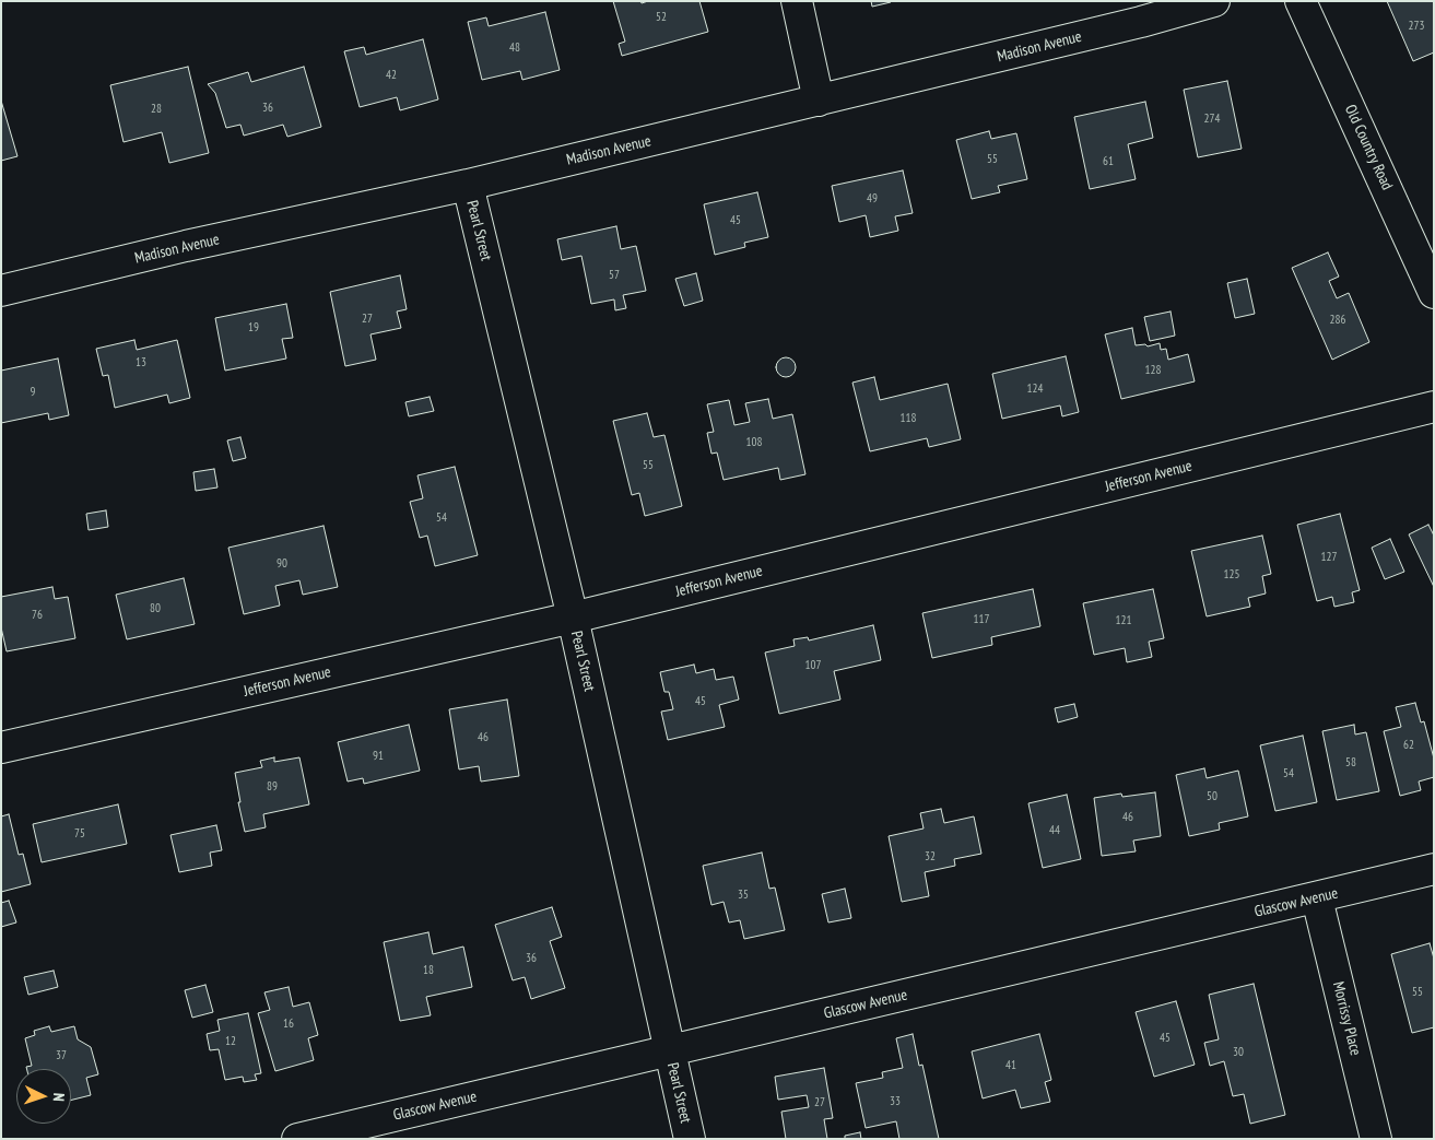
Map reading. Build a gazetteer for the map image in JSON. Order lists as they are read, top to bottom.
{
  "streets": {
    "street": [
      "Madison Avenue",
      "Old Country Road",
      "Pearl Street",
      "Jefferson Avenue",
      "Glascow Avenue",
      "Morrissy Place"
    ]
  },
  "crossings": [
    ["Madison Avenue", "Pearl Street"],
    ["Pearl Street", "Jefferson Avenue"],
    ["Pearl Street", "Glascow Avenue"],
    ["Glascow Avenue", "Morrissy Place"]
  ],
  "house_numbers": [
    "52",
    "273",
    "48",
    "42",
    "36",
    "28",
    "274",
    "55",
    "61",
    "49",
    "45",
    "57",
    "27",
    "286",
    "19",
    "13",
    "128",
    "124",
    "9",
    "118",
    "108",
    "55",
    "54",
    "127",
    "90",
    "125",
    "80",
    "76",
    "117",
    "121",
    "107",
    "45",
    "46",
    "62",
    "91",
    "58",
    "54",
    "89",
    "50",
    "46",
    "44",
    "75",
    "32",
    "35",
    "36",
    "18",
    "55",
    "16",
    "45",
    "12",
    "30",
    "37",
    "41",
    "33",
    "27"
  ],
  "north": "right"
}
